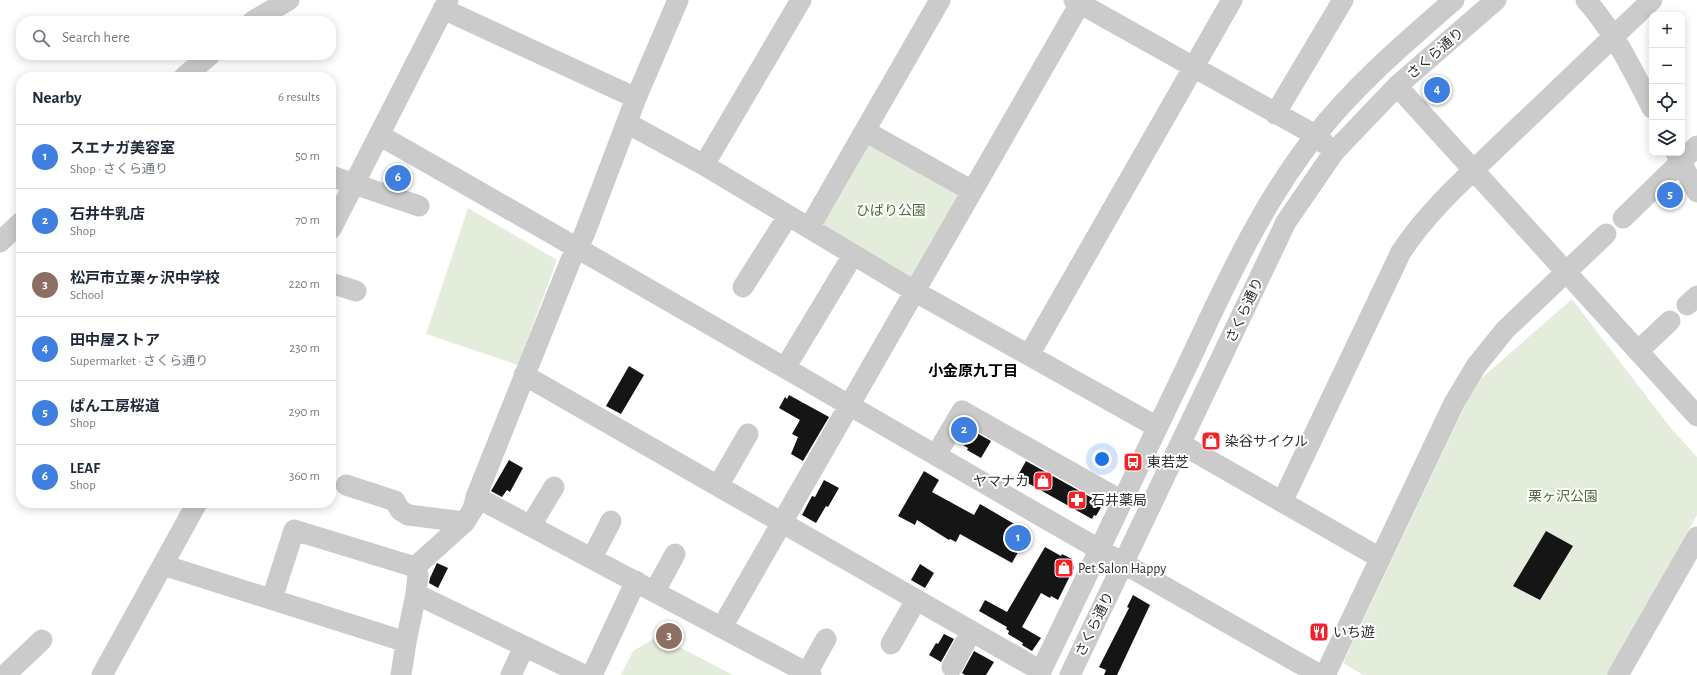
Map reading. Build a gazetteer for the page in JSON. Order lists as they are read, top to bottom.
{
  "streets": {
    "street": ["さくら通り"]
  },
  "districts": ["小金原九丁目"],
  "parks": ["ひばり公園", "栗ヶ沢公園"],
  "places": {
    "shop": ["染谷サイクル", "ヤマナカ", "Pet Salon Happy"],
    "bus stop": ["東若芝"],
    "pharmacy": ["石井薬局"],
    "restaurant": ["いち遊"]
  },
  "page": {
    "map_buttons": ["+", "−"],
    "search": "Search here",
    "heading": ["Nearby", "6 results"],
    "pins": [
      "4",
      "6",
      "5",
      "2",
      "1",
      "3"
    ],
    "list": [
      {
        "mark": "1",
        "name": "スエナガ美容室",
        "note": "Shop · さくら通り",
        "value": "50 m"
      },
      {
        "mark": "2",
        "name": "石井牛乳店",
        "note": "Shop",
        "value": "70 m"
      },
      {
        "mark": "3",
        "name": "松戸市立栗ヶ沢中学校",
        "note": "School",
        "value": "220 m"
      },
      {
        "mark": "4",
        "name": "田中屋ストア",
        "note": "Supermarket · さくら通り",
        "value": "230 m"
      },
      {
        "mark": "5",
        "name": "ぱん工房桜道",
        "note": "Shop",
        "value": "290 m"
      },
      {
        "mark": "6",
        "name": "LEAF",
        "note": "Shop",
        "value": "360 m"
      }
    ]
  }
}
